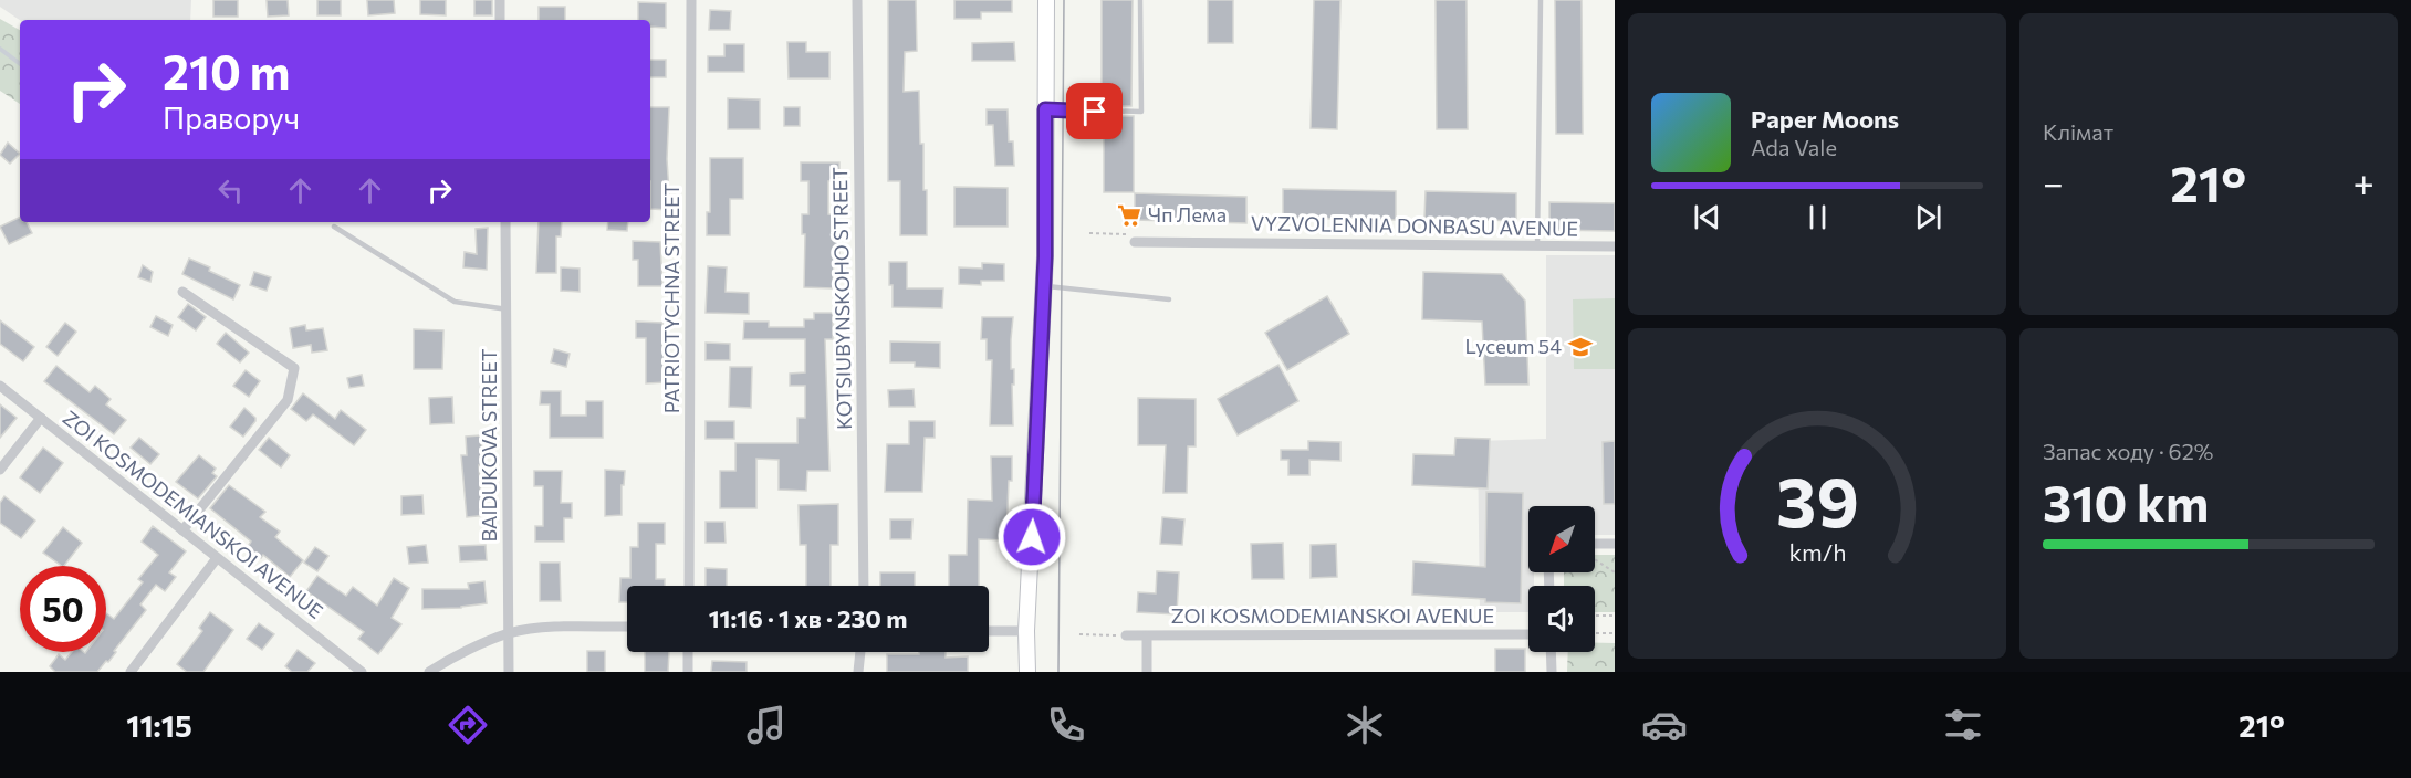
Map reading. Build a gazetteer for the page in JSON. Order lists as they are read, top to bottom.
{
  "streets": {
    "street": [
      "VYZVOLENNIA DONBASU AVENUE",
      "PATRIOTYCHNA STREET",
      "KOTSIUBYNSKOHO STREET",
      "BAIDUKOVA STREET",
      "ZOI KOSMODEMIANSKOI AVENUE"
    ]
  },
  "places": {
    "supermarket": ["Чп Лема"],
    "school or university": ["Lyceum 54"]
  },
  "north": "bottom left",
  "page": {
    "tile": [
      "Клімат",
      ["Запас ходу · 62%", "310 km"]
    ],
    "turn": ["210 m", "Праворуч"],
    "song": ["Paper Moons", "Ada Vale"],
    "heat": ["−", "21°", "+"],
    "limit": "50",
    "trip": "11:16 · 1 хв · 230 m",
    "tabs": ["11:15", "21°"],
    "gauge": ["39", "km/h"]
  }
}
